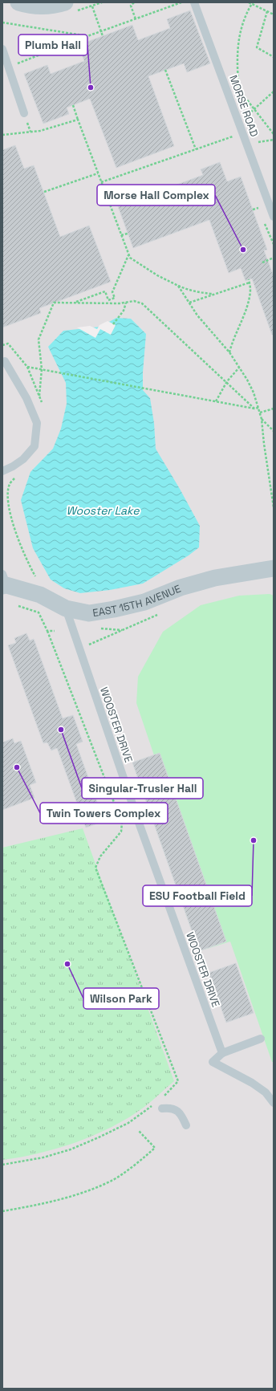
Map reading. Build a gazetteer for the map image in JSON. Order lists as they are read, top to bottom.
{
  "streets": {
    "street": ["EAST 15TH AVENUE"],
    "lane": ["MORSE ROAD", "WOOSTER DRIVE"]
  },
  "crossings": [
    ["EAST 15TH AVENUE", "WOOSTER DRIVE"]
  ],
  "water": ["Wooster Lake"],
  "places": [
    "Plumb Hall",
    "Morse Hall Complex",
    "Singular-Trusler Hall",
    "Twin Towers Complex",
    "ESU Football Field",
    "Wilson Park"
  ]
}
